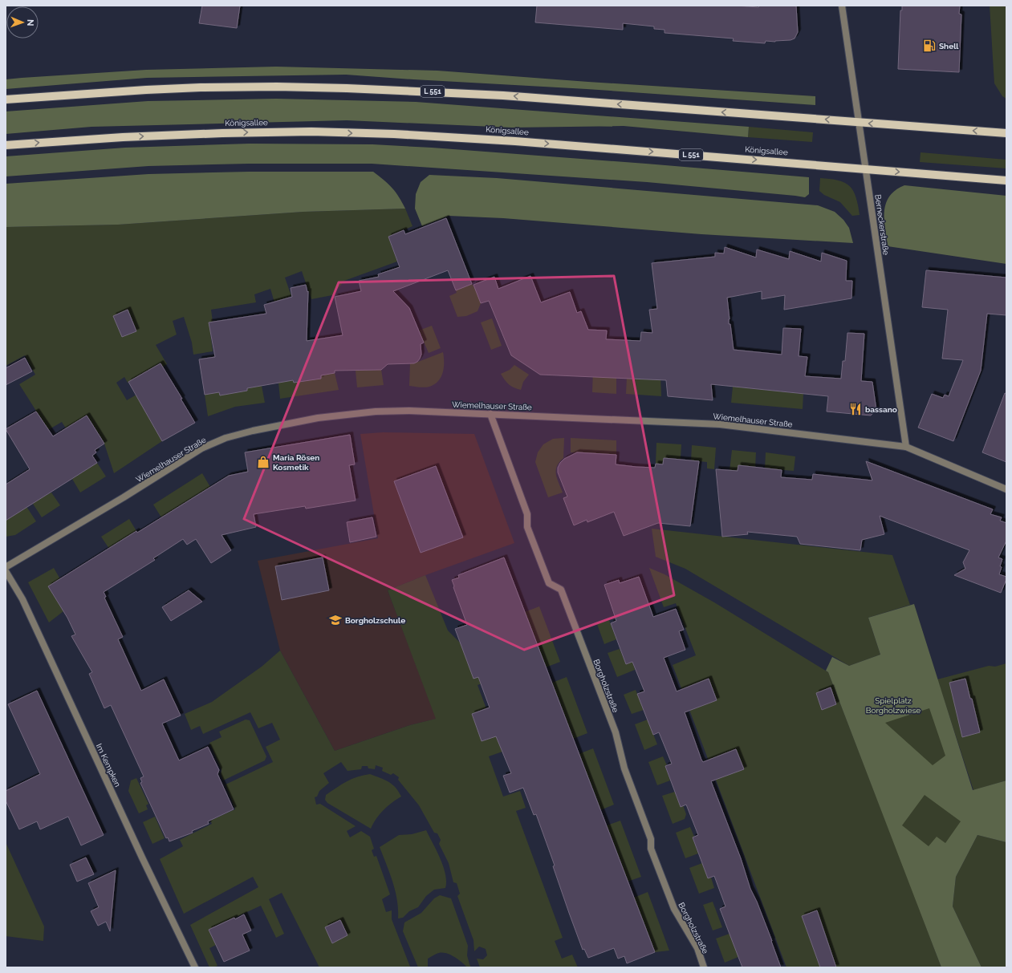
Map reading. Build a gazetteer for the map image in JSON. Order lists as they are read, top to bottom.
{
  "streets": {
    "main road": ["L 551", "Königsallee"],
    "street": [
      "Berneckerstraße",
      "Wiemelhauser Straße",
      "Borgholzstraße",
      "Im Kempken"
    ]
  },
  "crossings": [
    ["L 551", "Berneckerstraße"],
    ["Königsallee", "Berneckerstraße"],
    ["Berneckerstraße", "Wiemelhauser Straße"],
    ["Wiemelhauser Straße", "Borgholzstraße"]
  ],
  "parks": ["Spielplatz Borgholzwiese"],
  "places": {
    "fuel station": ["Shell"],
    "restaurant": ["bassano"],
    "shop": ["Maria Rösen Kosmetik"],
    "school or university": ["Borgholzschule"]
  },
  "north": "right"
}
